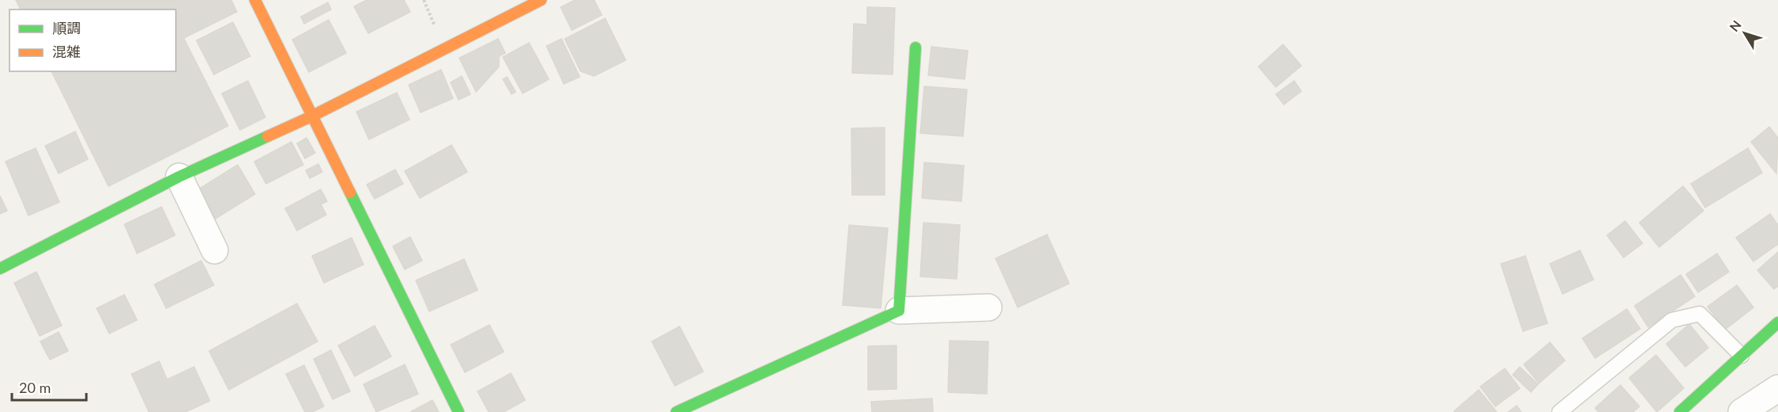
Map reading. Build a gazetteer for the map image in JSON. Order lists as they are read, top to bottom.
{
  "legend": ["順調", "混雑"],
  "scale_bar": "20 m",
  "north": "top left"
}
